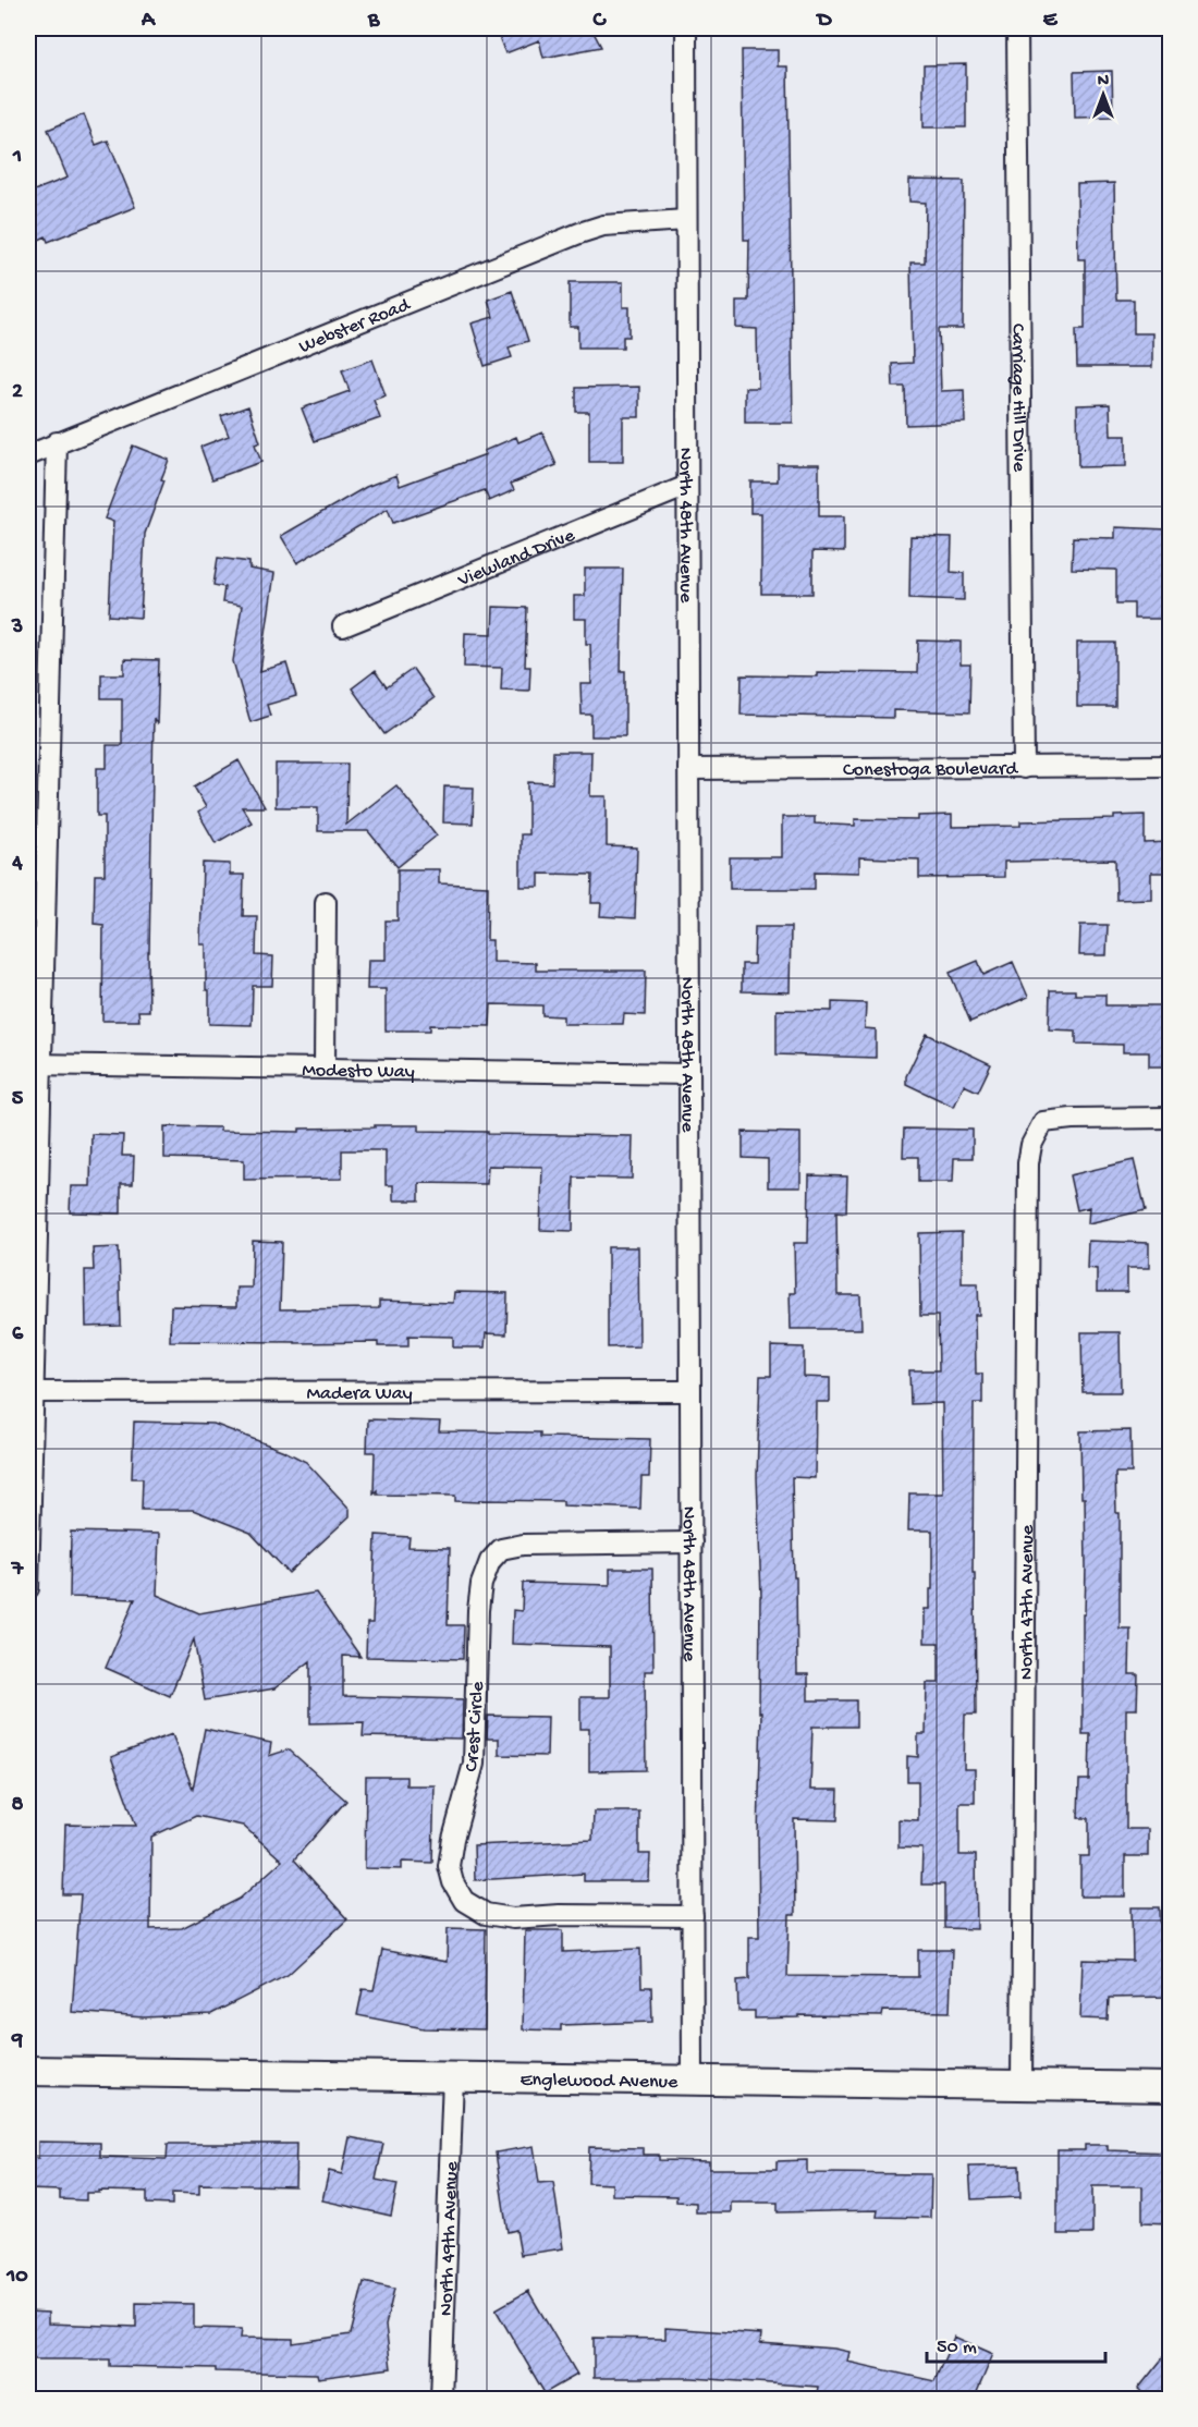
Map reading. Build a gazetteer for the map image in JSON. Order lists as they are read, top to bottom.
{
  "streets": {
    "street": [
      "Webster Road",
      "Carriage Hill Drive",
      "North 48th Avenue",
      "Viewland Drive",
      "Conestoga Boulevard",
      "Modesto Way",
      "Madera Way",
      "North 47th Avenue",
      "Crest Circle",
      "Englewood Avenue",
      "North 49th Avenue"
    ]
  },
  "crossings": [
    ["Webster Road", "North 48th Avenue"],
    ["Carriage Hill Drive", "Conestoga Boulevard"],
    ["North 48th Avenue", "Viewland Drive"],
    ["North 48th Avenue", "Conestoga Boulevard"],
    ["North 48th Avenue", "Modesto Way"],
    ["North 48th Avenue", "Madera Way"],
    ["North 48th Avenue", "Crest Circle"],
    ["North 48th Avenue", "Englewood Avenue"],
    ["North 47th Avenue", "Englewood Avenue"],
    ["Englewood Avenue", "North 49th Avenue"]
  ],
  "scale_bar": "50 m",
  "north": "top",
  "grid": {
    "columns": [
      "A",
      "B",
      "C",
      "D",
      "E"
    ],
    "rows": [
      "1",
      "2",
      "3",
      "4",
      "5",
      "6",
      "7",
      "8",
      "9",
      "10"
    ]
  }
}
